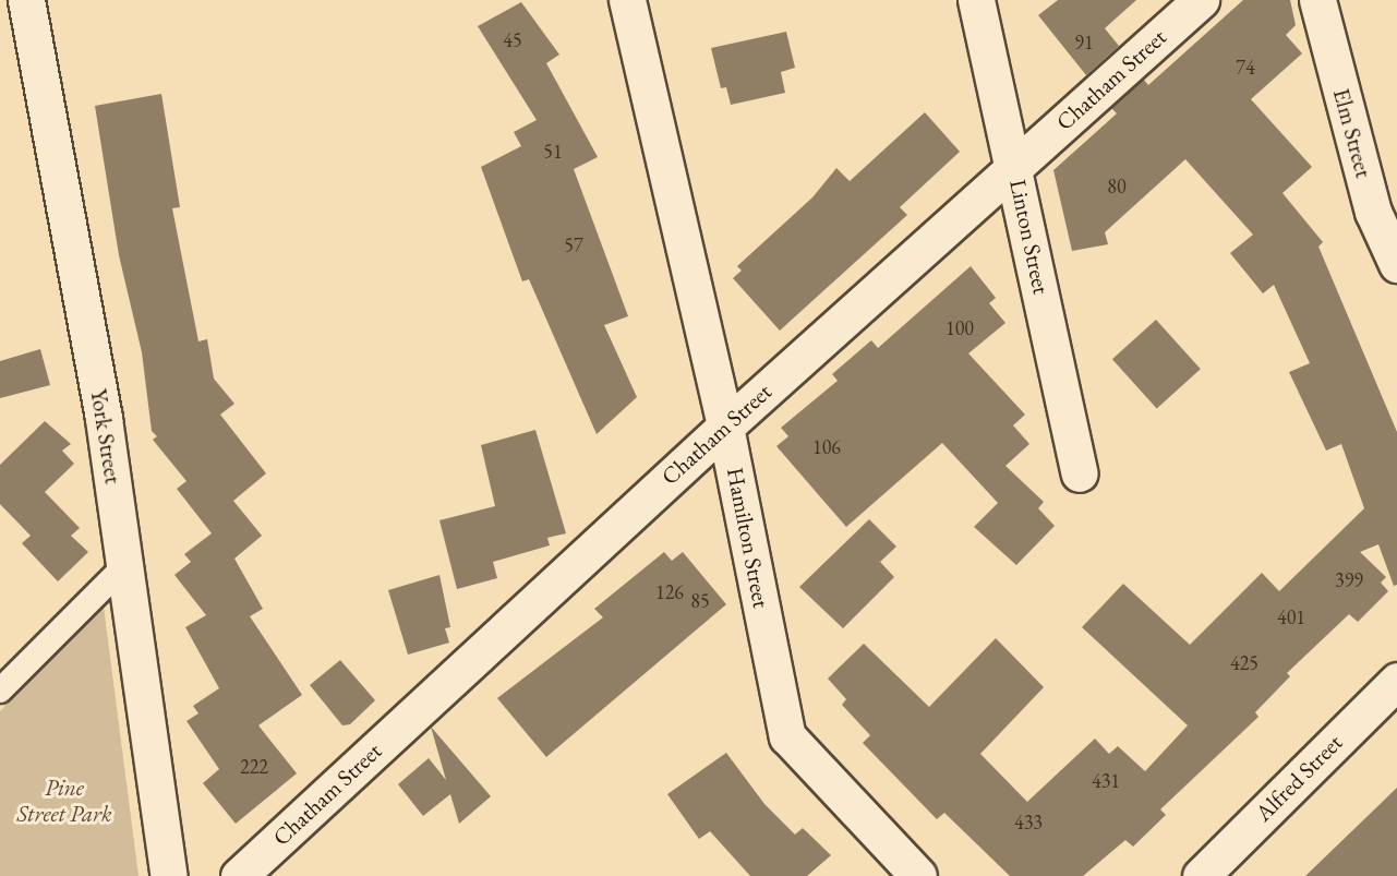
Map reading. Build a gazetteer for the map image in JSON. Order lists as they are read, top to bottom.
{
  "streets": {
    "street": [
      "Chatham Street",
      "Elm Street",
      "Linton Street",
      "York Street",
      "Hamilton Street",
      "Alfred Street"
    ]
  },
  "crossings": [
    ["Chatham Street", "Linton Street"],
    ["Chatham Street", "Hamilton Street"]
  ],
  "parks": ["Pine Street Park"],
  "house_numbers": [
    "45",
    "91",
    "74",
    "51",
    "80",
    "57",
    "100",
    "106",
    "399",
    "126",
    "85",
    "401",
    "425",
    "222",
    "431",
    "433"
  ]
}
